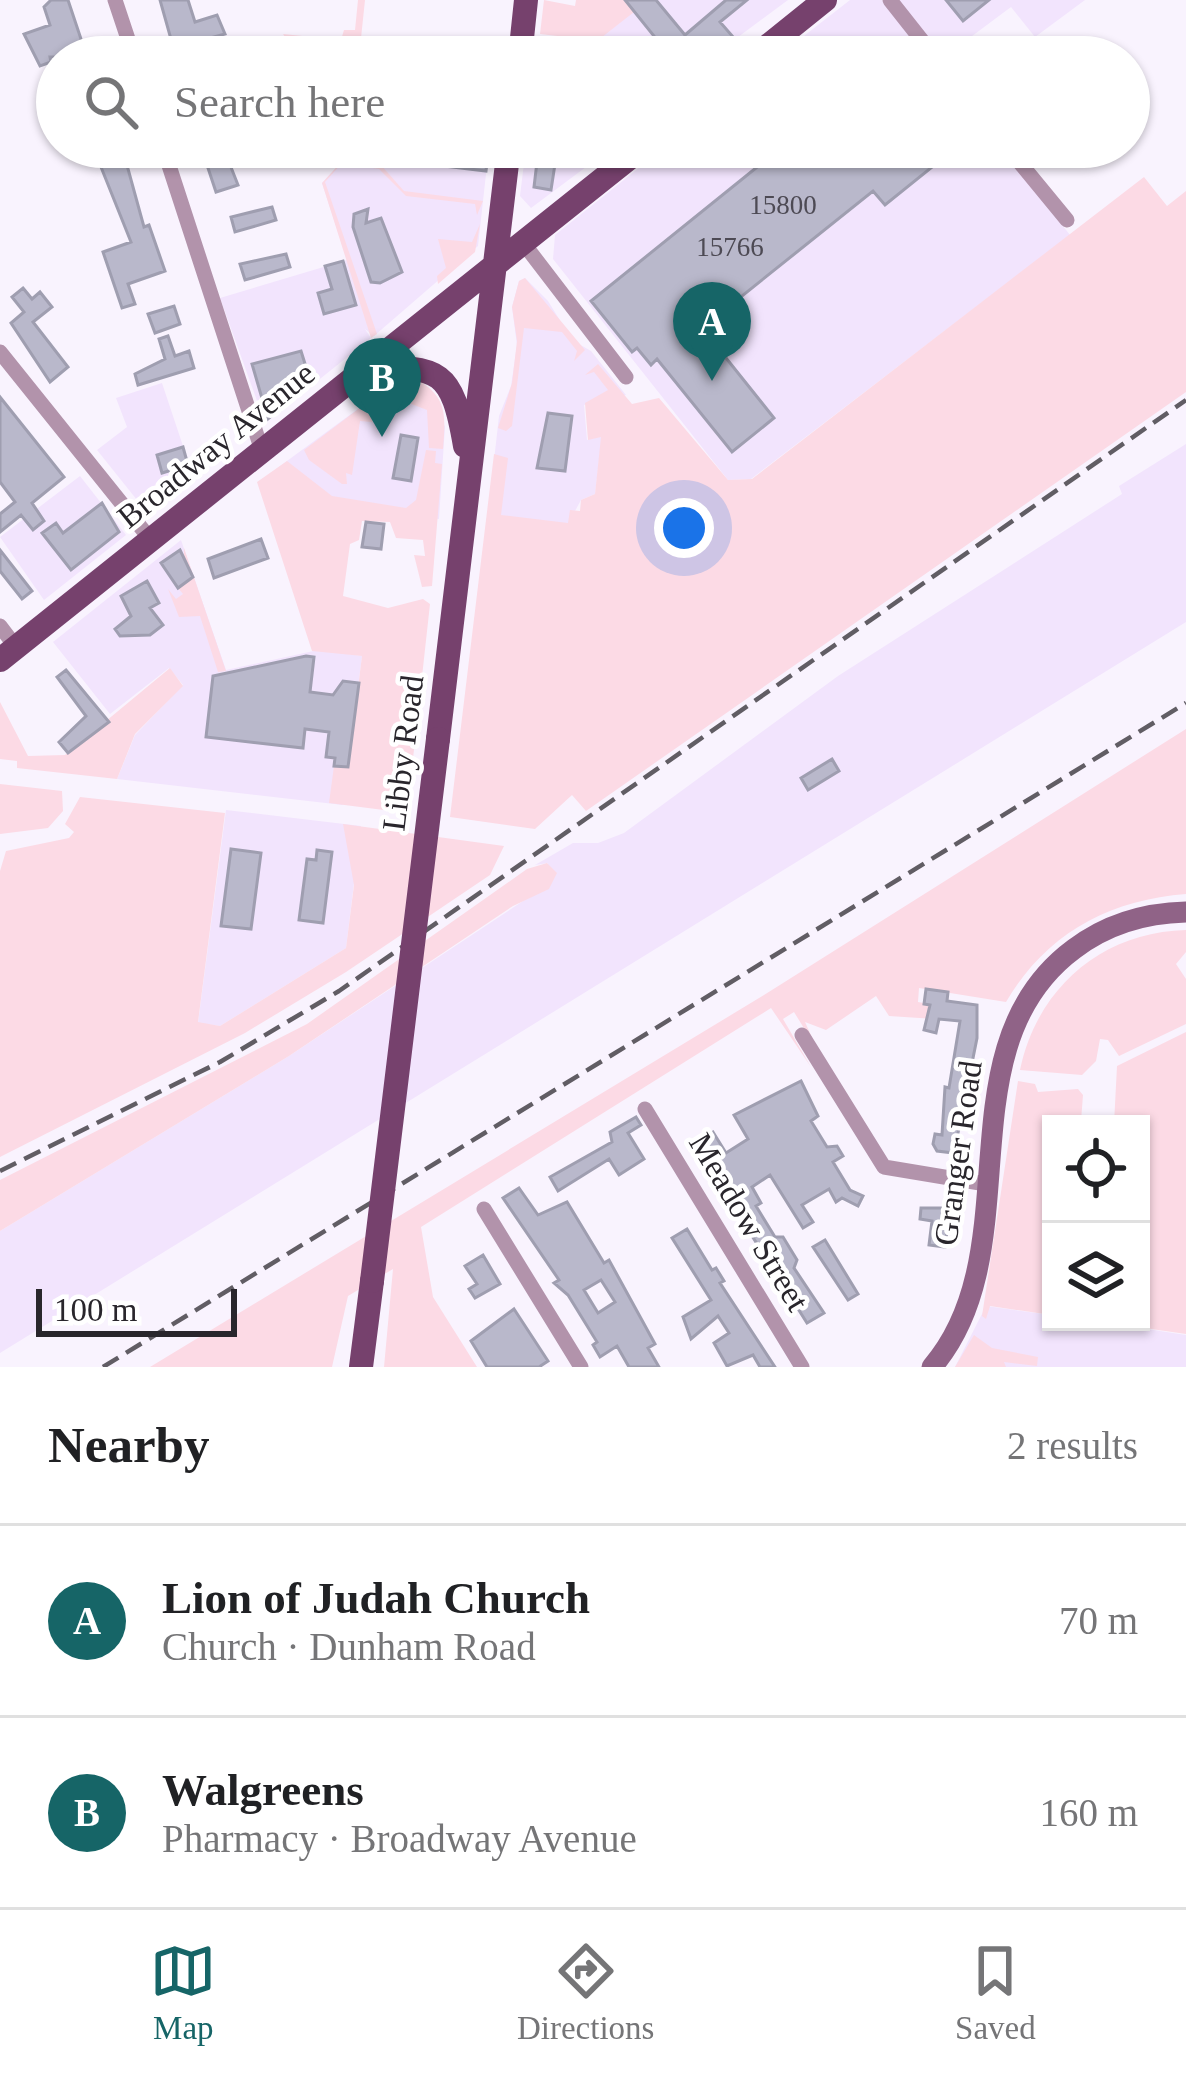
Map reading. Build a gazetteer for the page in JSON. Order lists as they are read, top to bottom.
{
  "streets": {
    "main road": ["Broadway Avenue", "Libby Road"],
    "street": ["Granger Road", "Meadow Street"]
  },
  "crossings": [
    ["Broadway Avenue", "Libby Road"]
  ],
  "house_numbers": ["15800", "15766"],
  "scale_bar": "100 m",
  "page": {
    "search": "Search here",
    "pins": ["A", "B"],
    "scale": "100 m",
    "heading": ["Nearby", "2 results"],
    "list": [
      {
        "mark": "A",
        "name": "Lion of Judah Church",
        "note": "Church · Dunham Road",
        "value": "70 m"
      },
      {
        "mark": "B",
        "name": "Walgreens",
        "note": "Pharmacy · Broadway Avenue",
        "value": "160 m"
      }
    ],
    "nav": ["Map", "Directions", "Saved"]
  }
}
